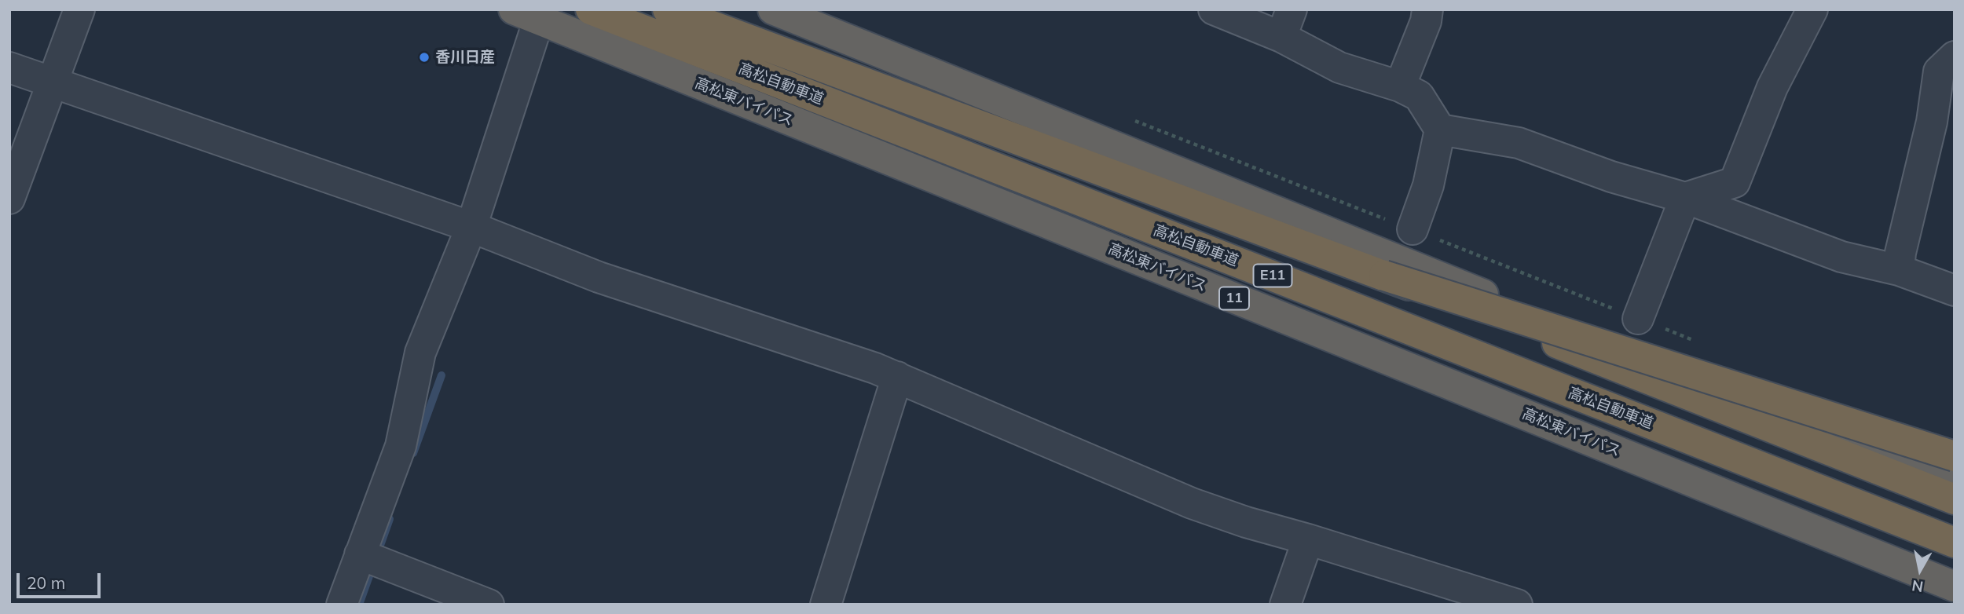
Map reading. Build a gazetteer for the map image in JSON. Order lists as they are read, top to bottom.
{
  "streets": {
    "highway": [
      "高松自動車道",
      "高松東バイパス",
      "E11",
      "11"
    ]
  },
  "places": ["香川日産"],
  "scale_bar": "20 m",
  "north": "bottom"
}
